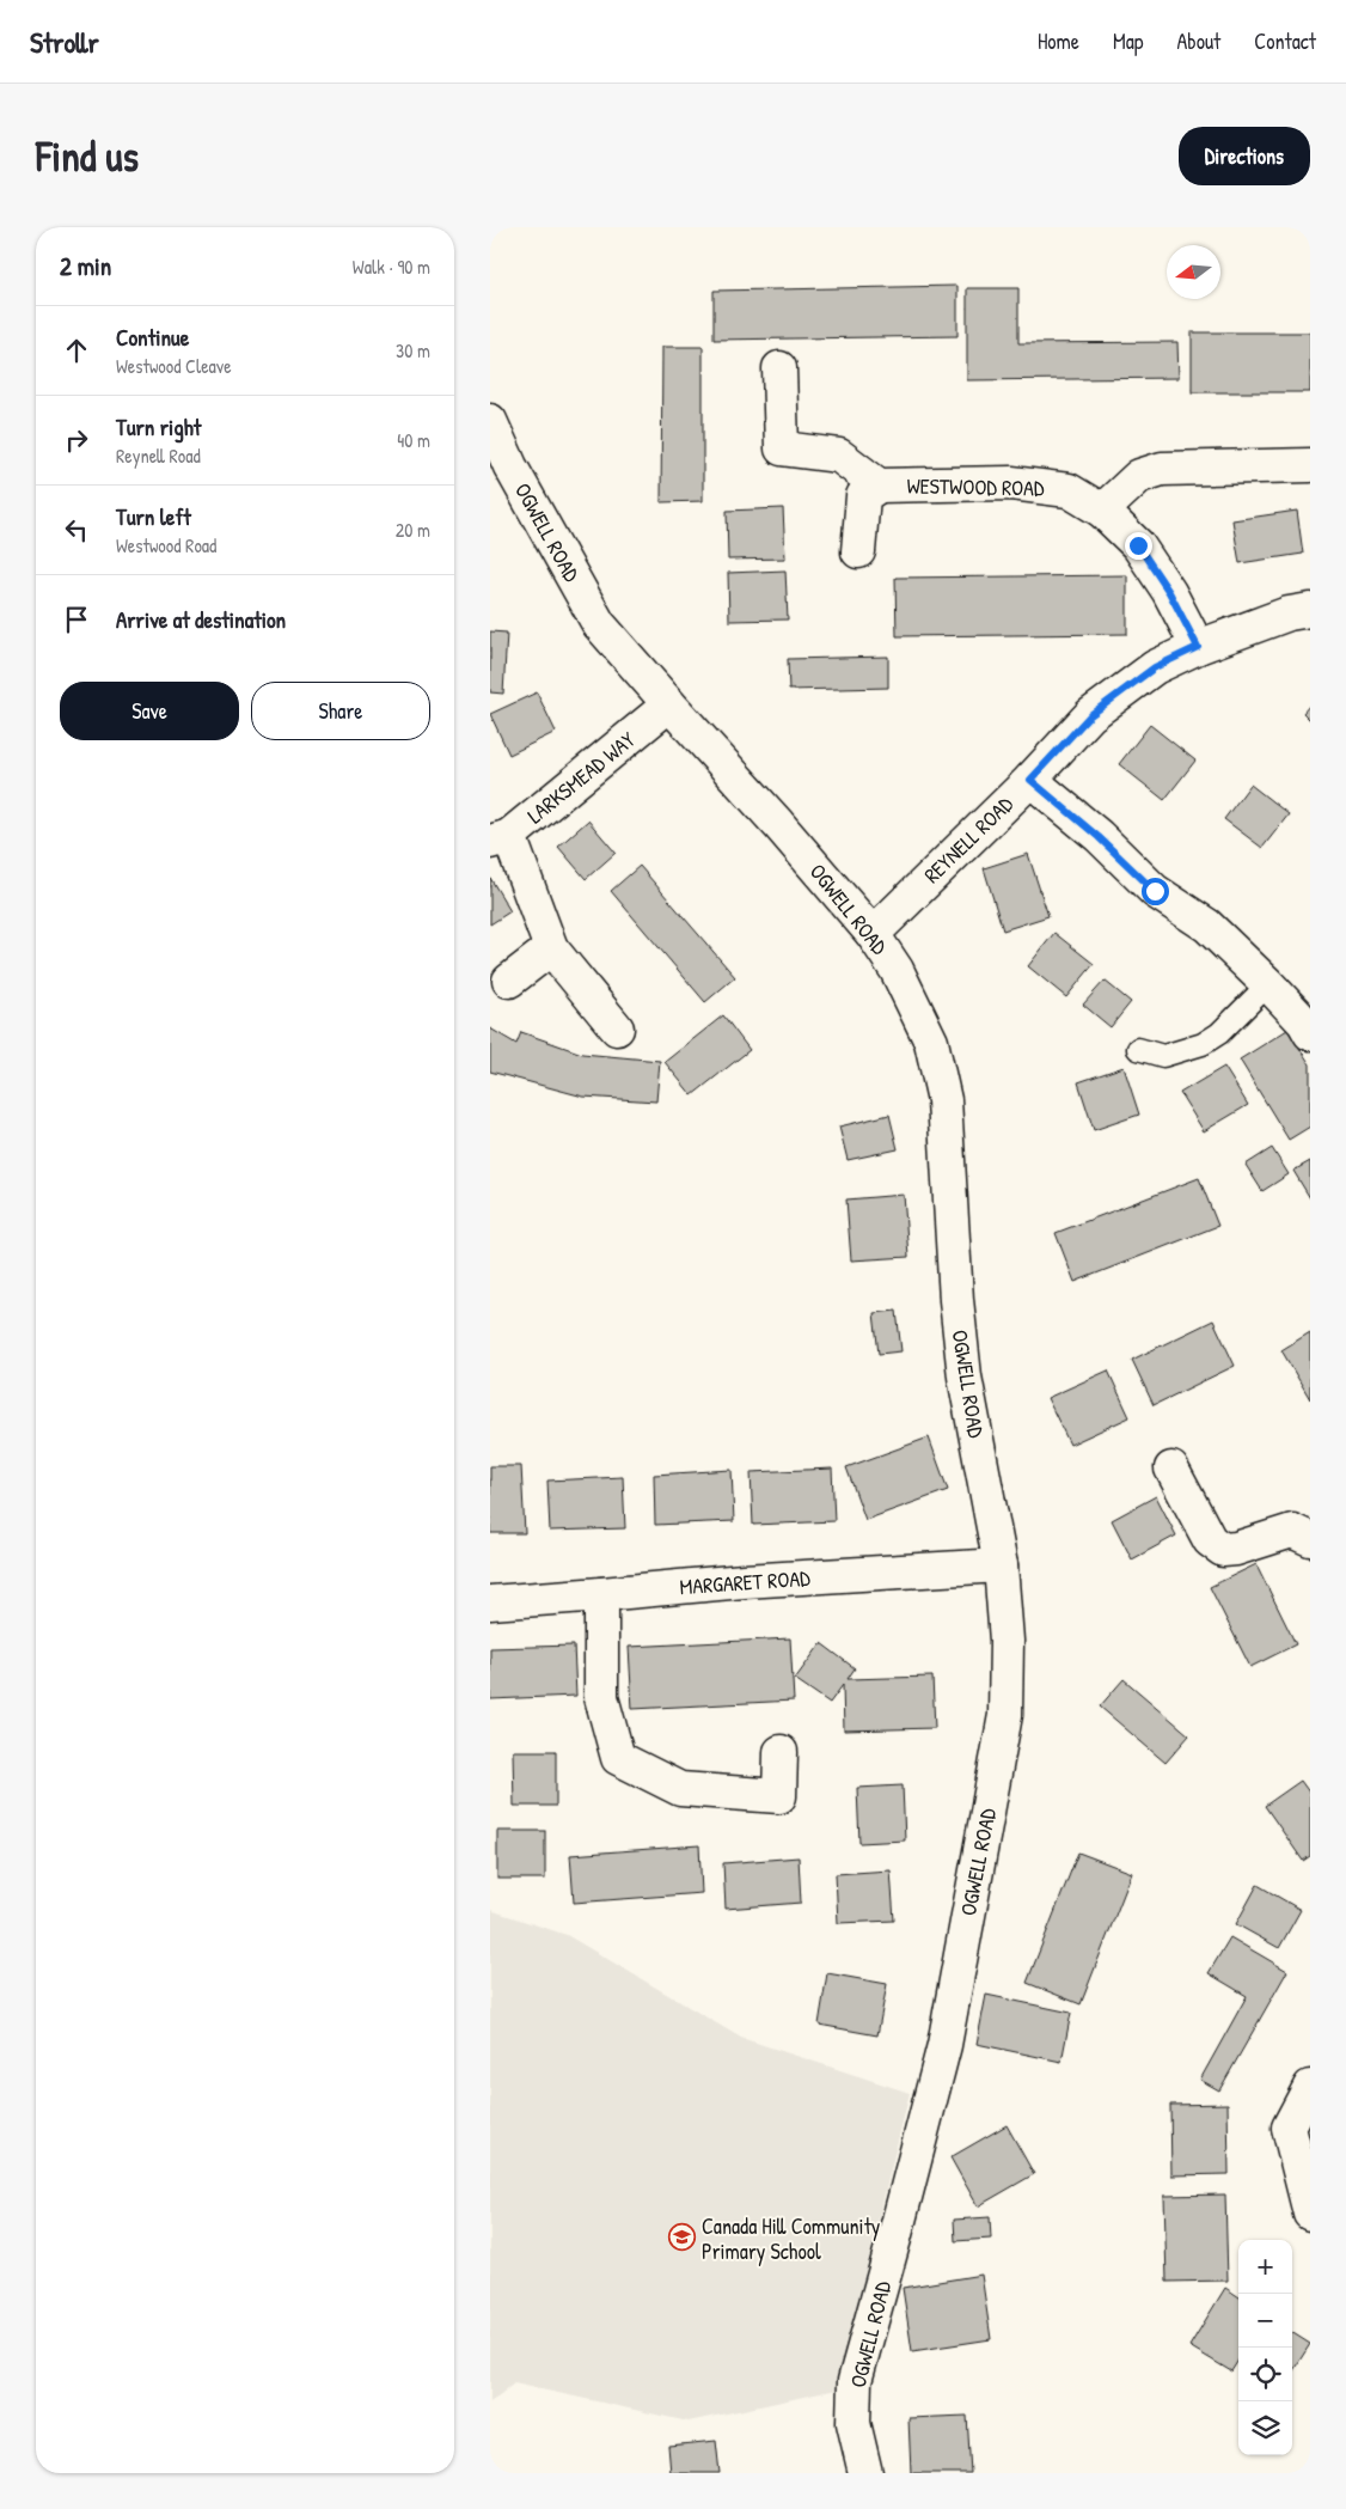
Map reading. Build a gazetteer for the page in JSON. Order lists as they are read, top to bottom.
{
  "streets": {
    "street": [
      "WESTWOOD ROAD",
      "OGWELL ROAD",
      "LARKSMEAD WAY",
      "REYNELL ROAD",
      "MARGARET ROAD"
    ]
  },
  "crossings": [
    ["WESTWOOD ROAD", "REYNELL ROAD"],
    ["OGWELL ROAD", "LARKSMEAD WAY"],
    ["OGWELL ROAD", "REYNELL ROAD"],
    ["OGWELL ROAD", "MARGARET ROAD"]
  ],
  "places": {
    "school or university": ["Canada Hill Community Primary School"]
  },
  "north": "left",
  "page": {
    "header": "Strollr",
    "nav": [
      "Home",
      "Map",
      "About",
      "Contact"
    ],
    "buttons": [
      "Directions",
      ["Save", "Share"]
    ],
    "title": "Find us",
    "heading": ["2 min", "Walk · 90 m"],
    "list": [
      ["Continue", "Westwood Cleave", "30 m"],
      ["Turn right", "Reynell Road", "40 m"],
      ["Turn left", "Westwood Road", "20 m"],
      "Arrive at destination"
    ],
    "map_buttons": ["+", "−"]
  }
}
